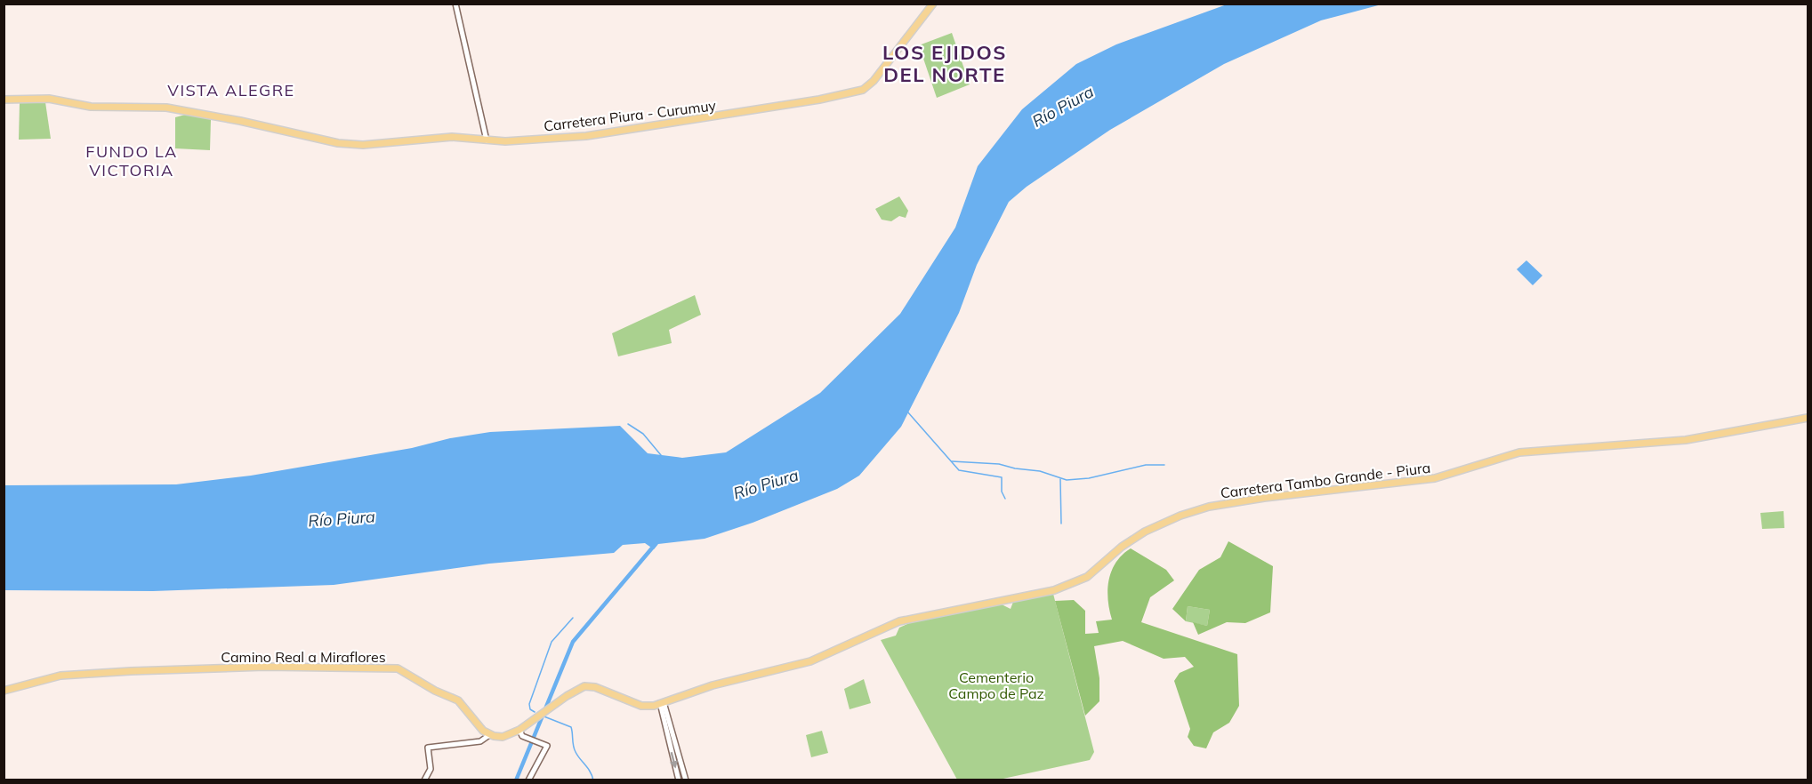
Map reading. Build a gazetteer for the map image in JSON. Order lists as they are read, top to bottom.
{
  "streets": {
    "main road": ["Carretera Piura - Curumuy", "Carretera Tambo Grande - Piura", "Camino Real a Miraflores"]
  },
  "districts": ["LOS EJIDOS DEL NORTE", "VISTA ALEGRE", "FUNDO LA VICTORIA"],
  "water": ["Río Piura"],
  "parks": ["Cementerio Campo de Paz"]
}
